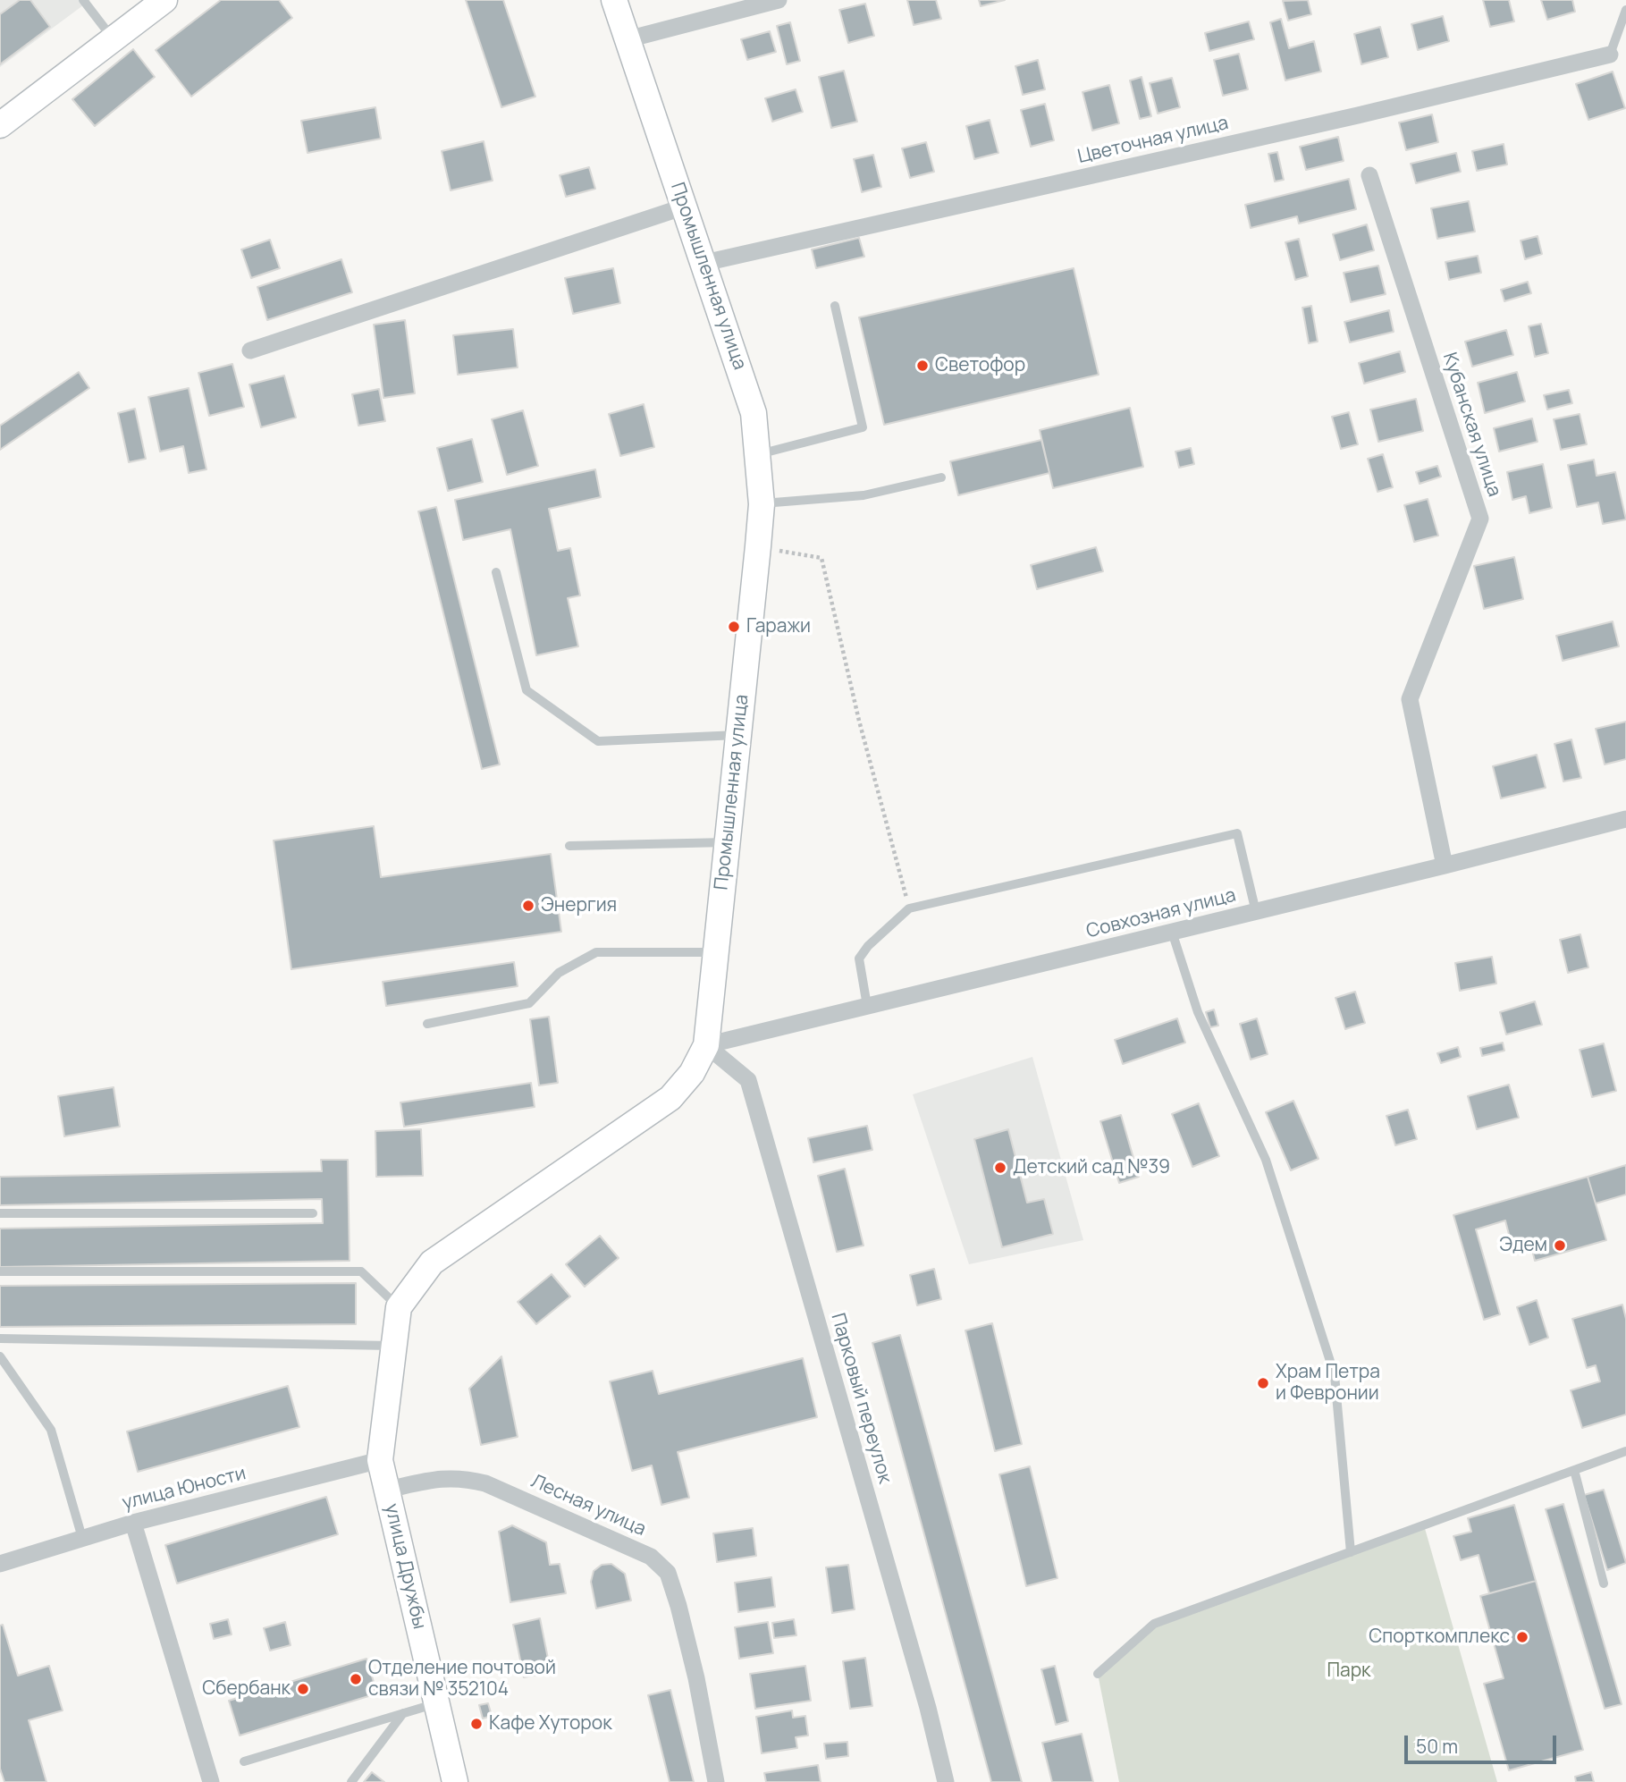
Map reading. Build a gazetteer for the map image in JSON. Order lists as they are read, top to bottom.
{
  "streets": {
    "main road": ["Промышленная улица", "улица Дружбы"],
    "street": [
      "Цветочная улица",
      "Кубанская улица",
      "Совхозная улица",
      "Парковый переулок",
      "улица Юности",
      "Лесная улица"
    ]
  },
  "crossings": [
    ["Цветочная улица", "Промышленная улица"],
    ["Промышленная улица", "Совхозная улица"],
    ["Промышленная улица", "Парковый переулок"],
    ["Промышленная улица", "улица Юности"],
    ["Промышленная улица", "улица Дружбы"],
    ["Кубанская улица", "Совхозная улица"],
    ["Совхозная улица", "Парковый переулок"],
    ["улица Юности", "улица Дружбы"],
    ["Лесная улица", "улица Дружбы"]
  ],
  "parks": ["Парк"],
  "places": [
    "Светофор",
    "Гаражи",
    "Энергия",
    "Детский сад №39",
    "Эдем",
    "Храм Петра и Февронии",
    "Спорткомплекс",
    "Отделение почтовой связи № 352104",
    "Сбербанк",
    "Кафе Хуторок"
  ],
  "scale_bar": "50 m"
}
